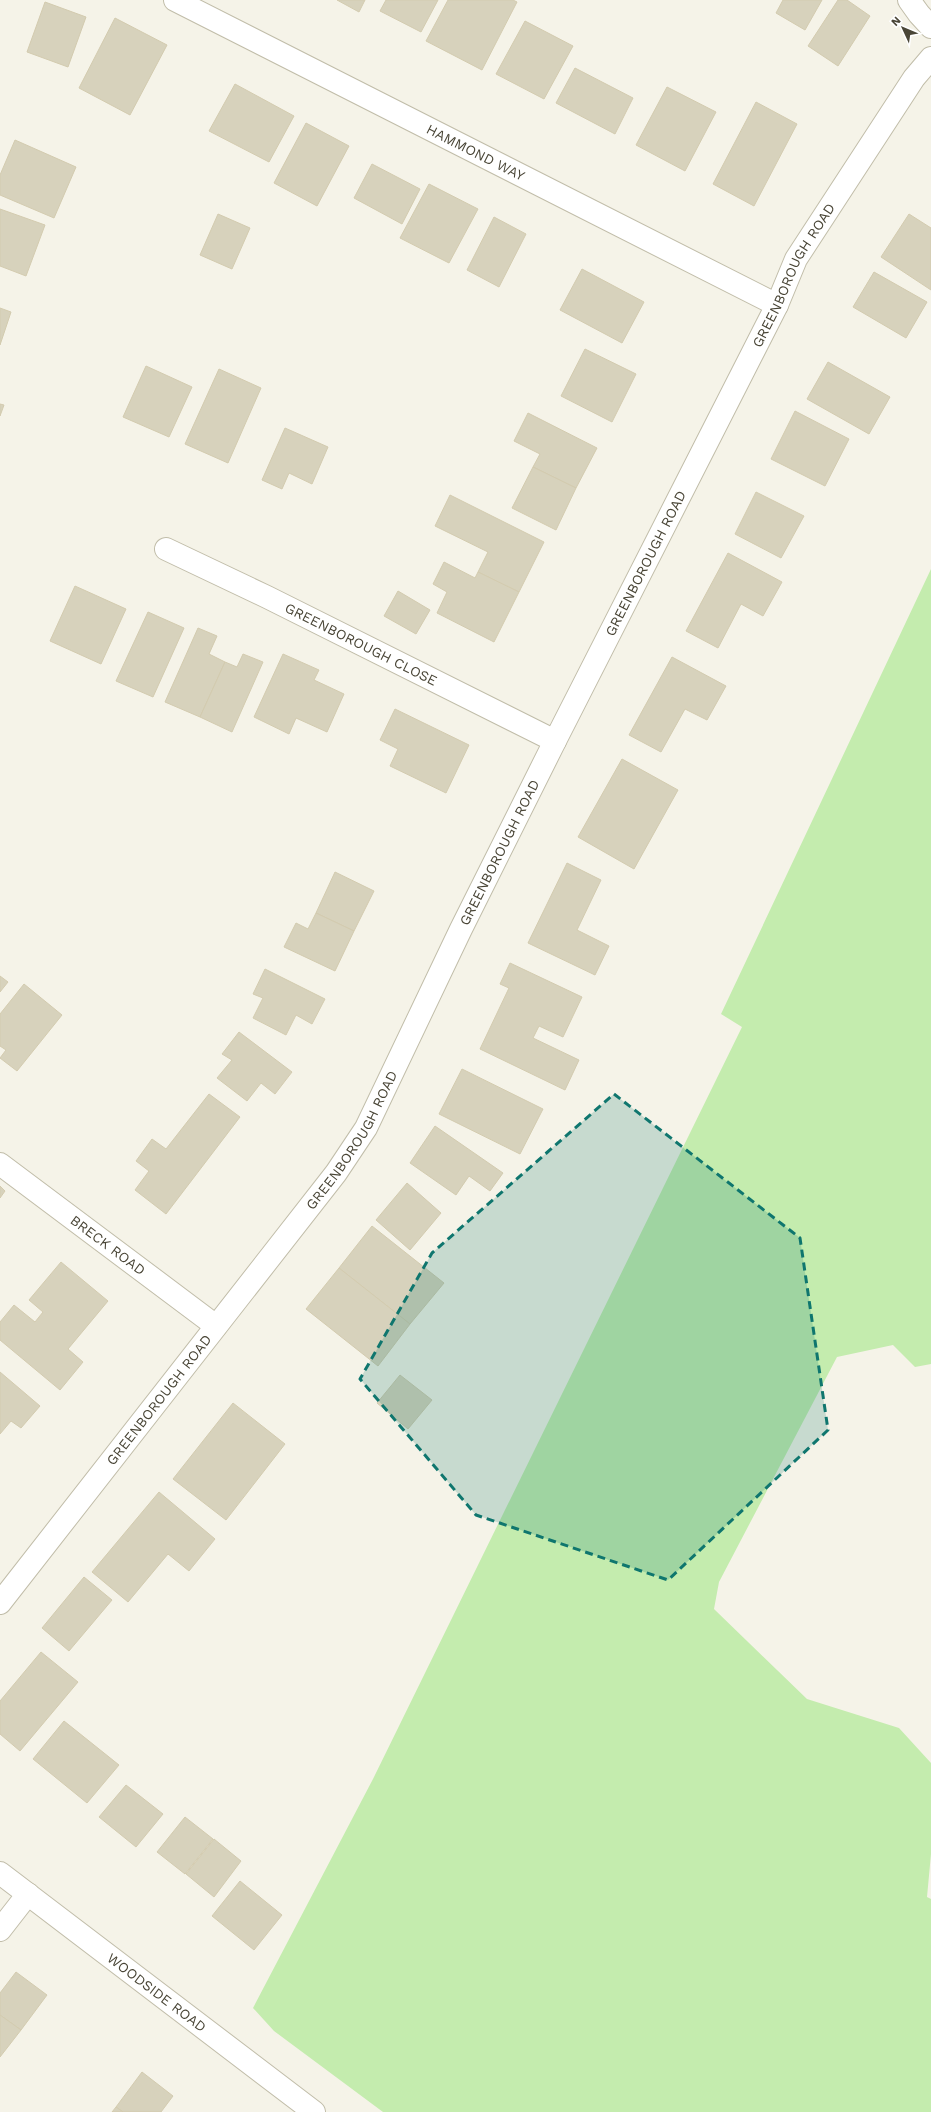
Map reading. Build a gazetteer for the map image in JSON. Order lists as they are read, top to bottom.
{
  "streets": {
    "street": [
      "HAMMOND WAY",
      "GREENBOROUGH ROAD",
      "GREENBOROUGH CLOSE",
      "BRECK ROAD",
      "WOODSIDE ROAD"
    ]
  },
  "crossings": [
    ["HAMMOND WAY", "GREENBOROUGH ROAD"],
    ["GREENBOROUGH ROAD", "GREENBOROUGH CLOSE"],
    ["GREENBOROUGH ROAD", "BRECK ROAD"]
  ],
  "north": "top left"
}
